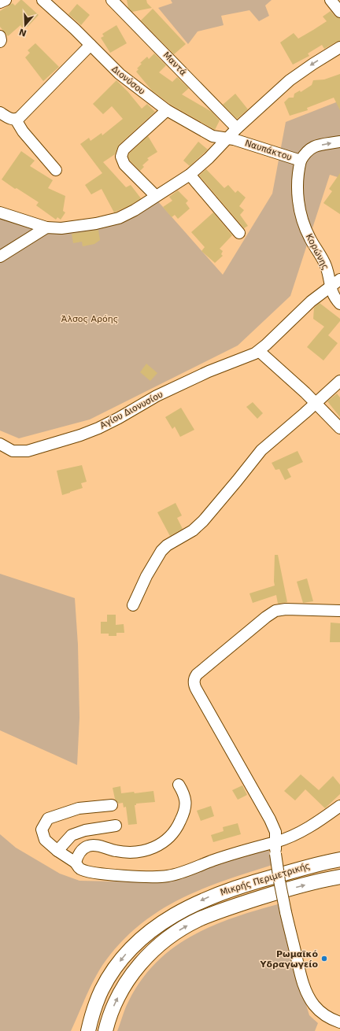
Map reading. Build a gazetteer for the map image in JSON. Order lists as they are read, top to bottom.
{
  "streets": {
    "main road": ["Μικρής Περιμετρικής"],
    "street": [
      "Μαντά",
      "Διονύσου",
      "Ναυπάκτου",
      "Κορώνης",
      "Αγίου Διονυσίου"
    ]
  },
  "crossings": [
    ["Διονύσου", "Ναυπάκτου"],
    ["Ναυπάκτου", "Κορώνης"],
    ["Κορώνης", "Αγίου Διονυσίου"]
  ],
  "parks": ["Άλσος Αρόης"],
  "places": ["Ρωμαϊκό Υδραγωγείο"],
  "north": "bottom"
}
